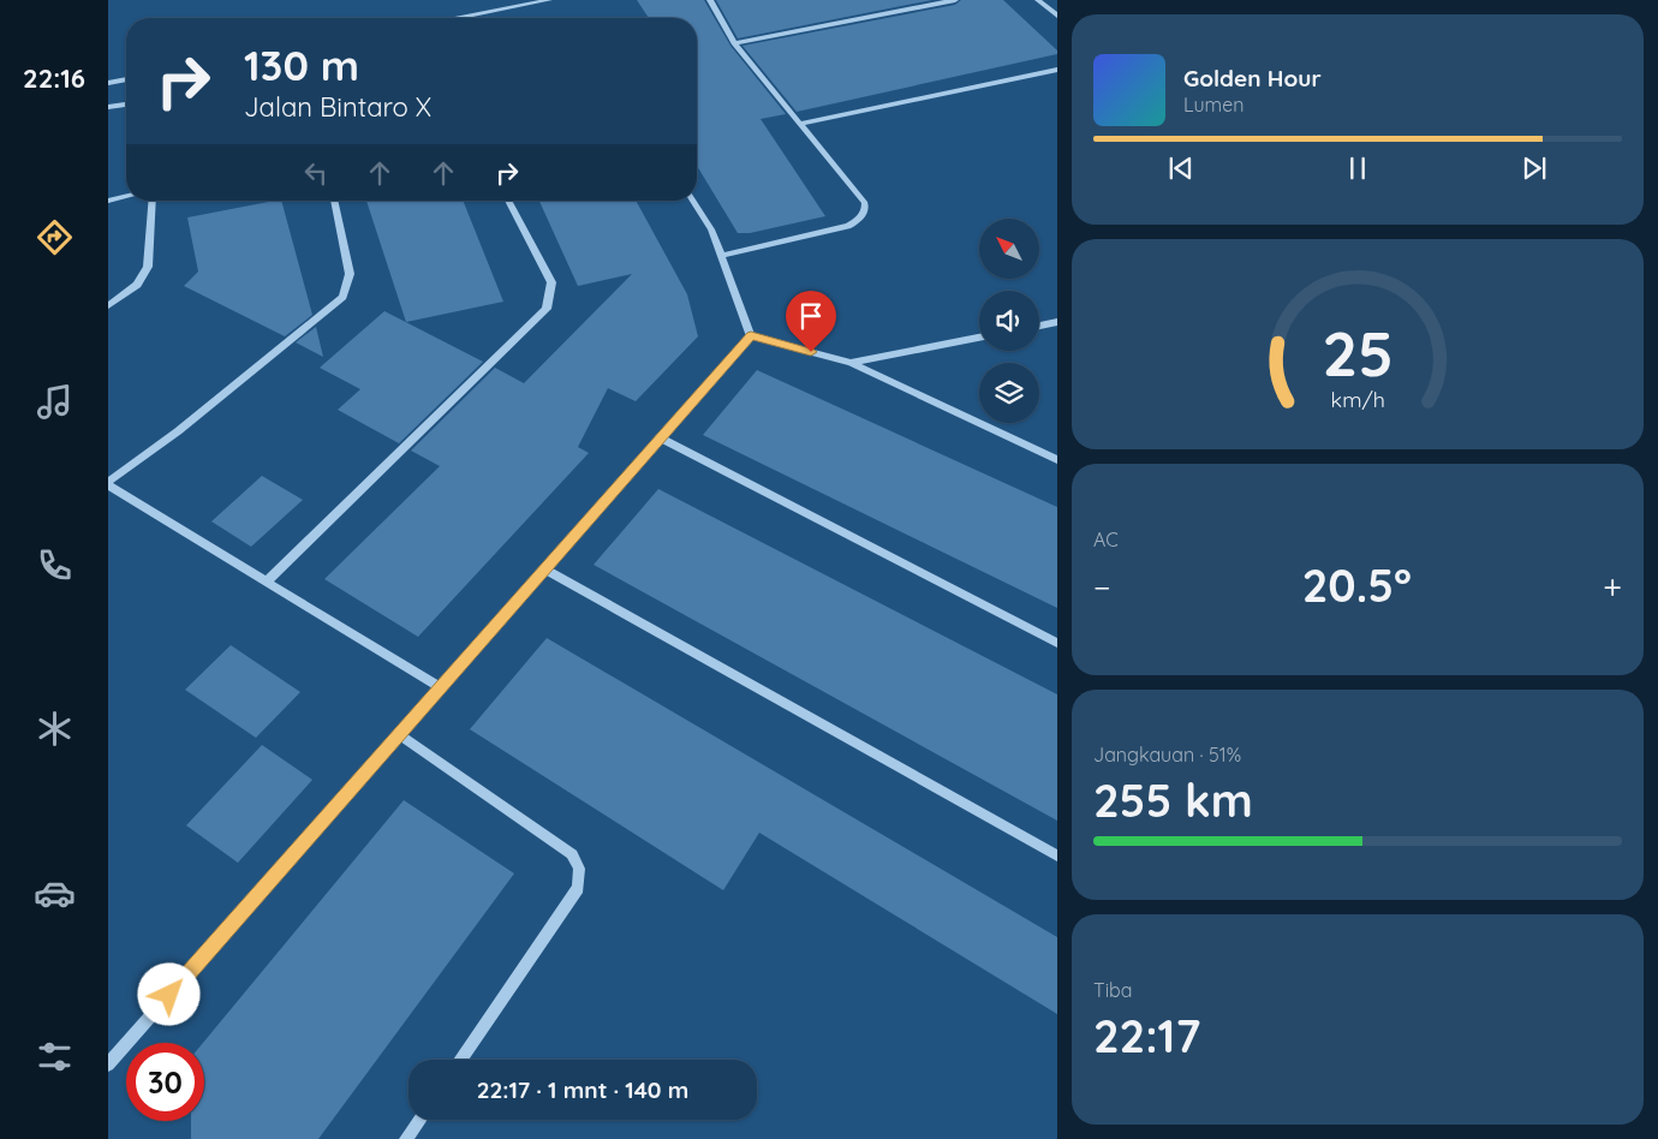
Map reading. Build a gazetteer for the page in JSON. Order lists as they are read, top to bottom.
{
  "north": "top left",
  "page": {
    "tabs": "22:16",
    "turn": ["130 m", "Jalan Bintaro X"],
    "song": ["Golden Hour", "Lumen"],
    "tile": [
      "AC",
      ["Jangkauan · 51%", "255 km"],
      ["Tiba", "22:17"]
    ],
    "heat": ["−", "20.5°", "+"],
    "limit": "30",
    "trip": "22:17 · 1 mnt · 140 m",
    "gauge": ["25", "km/h"]
  }
}
